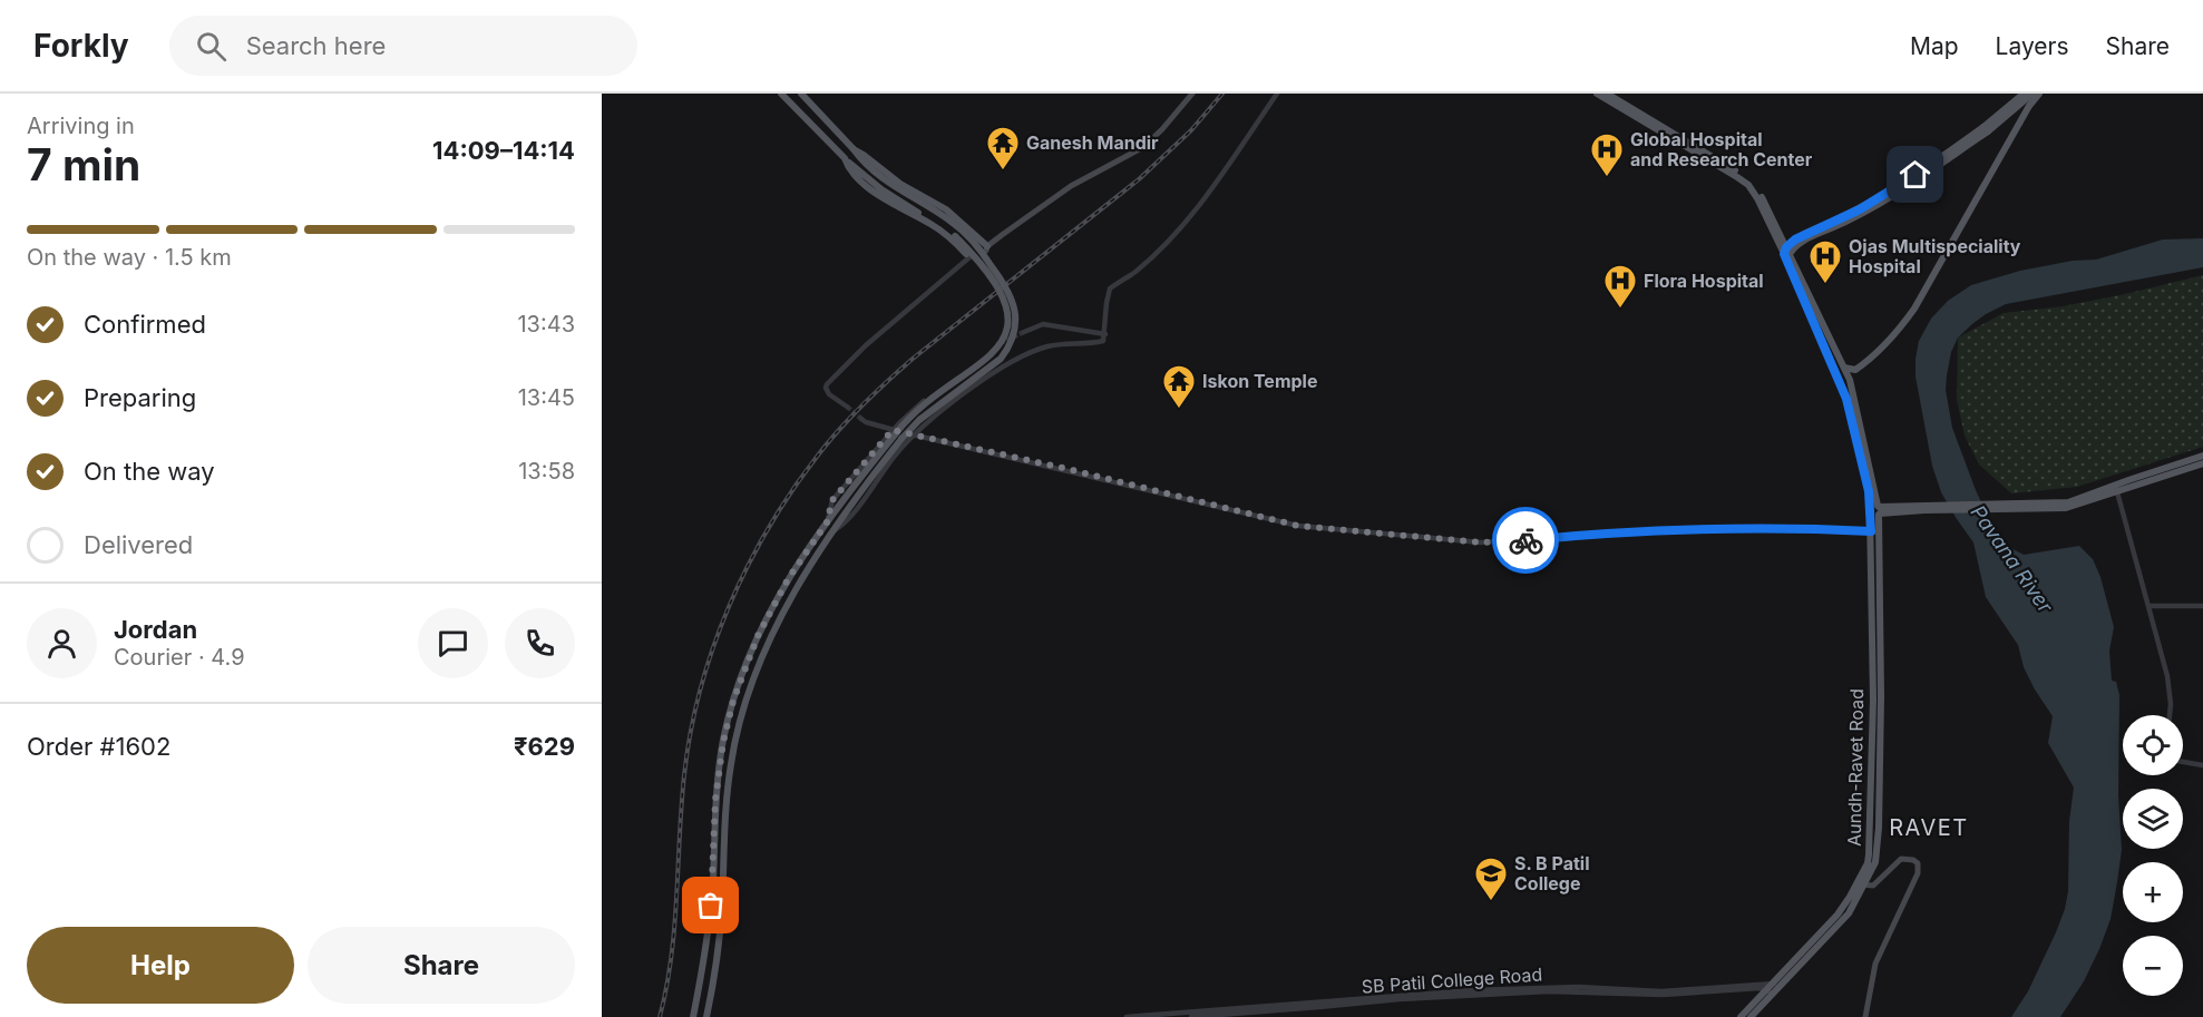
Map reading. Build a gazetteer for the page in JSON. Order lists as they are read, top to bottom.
{
  "streets": {
    "main road": ["Aundh-Ravet Road"],
    "street": ["SB Patil College Road"]
  },
  "crossings": [
    ["Aundh-Ravet Road", "SB Patil College Road"]
  ],
  "districts": ["RAVET"],
  "water": ["Pavana River"],
  "places": {
    "temple": ["Ganesh Mandir", "Iskon Temple"],
    "hospital": ["Global Hospital and Research Center", "Ojas Multispeciality Hospital", "Flora Hospital"],
    "school or university": ["S. B Patil College"]
  },
  "page": {
    "header": "Forkly",
    "search": "Search here",
    "nav": ["Map", "Layers", "Share"],
    "heading": ["7 min", "Arriving in", "14:09–14:14"],
    "panel": [
      "Jordan",
      "Courier · 4.9",
      "Order #1602",
      "₹629"
    ],
    "bar": "On the way · 1.5 km",
    "list": [
      ["Confirmed", "13:43"],
      ["Preparing", "13:45"],
      ["On the way", "13:58"],
      "Delivered"
    ],
    "map_buttons": ["+", "−"],
    "buttons": ["Help", "Share"]
  }
}
